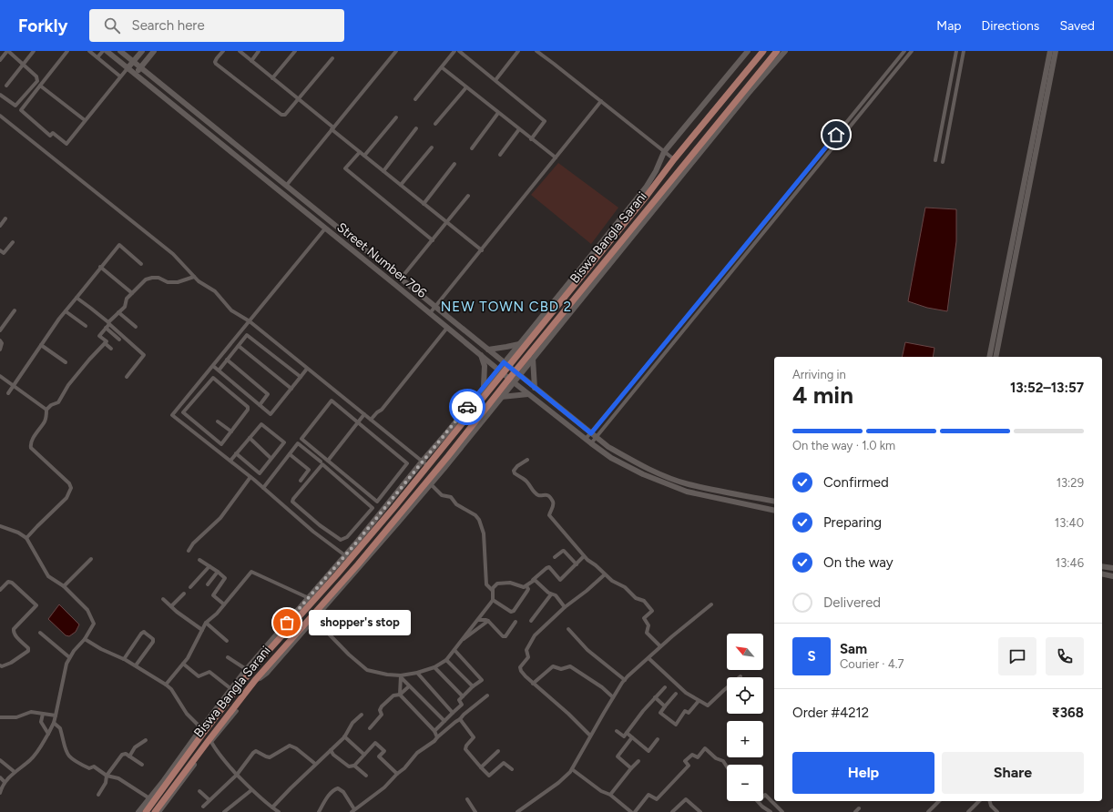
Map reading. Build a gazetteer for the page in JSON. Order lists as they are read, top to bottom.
{
  "streets": {
    "main road": ["Biswa Bangla Sarani"],
    "street": ["Street Number 706"]
  },
  "crossings": [
    ["Biswa Bangla Sarani", "Street Number 706"]
  ],
  "districts": ["NEW TOWN CBD 2"],
  "places": ["shopper's stop"],
  "north": "top left",
  "page": {
    "header": "Forkly",
    "search": "Search here",
    "nav": ["Map", "Directions", "Saved"],
    "heading": ["4 min", "Arriving in", "13:52–13:57"],
    "panel": [
      "Sam",
      "Courier · 4.7",
      "Order #4212",
      "₹368"
    ],
    "bar": "On the way · 1.0 km",
    "list": [
      ["Confirmed", "13:29"],
      ["Preparing", "13:40"],
      ["On the way", "13:46"],
      "Delivered"
    ],
    "bubble": "shopper's stop",
    "map_buttons": ["+", "−"],
    "round": "S",
    "buttons": ["Help", "Share"]
  }
}
